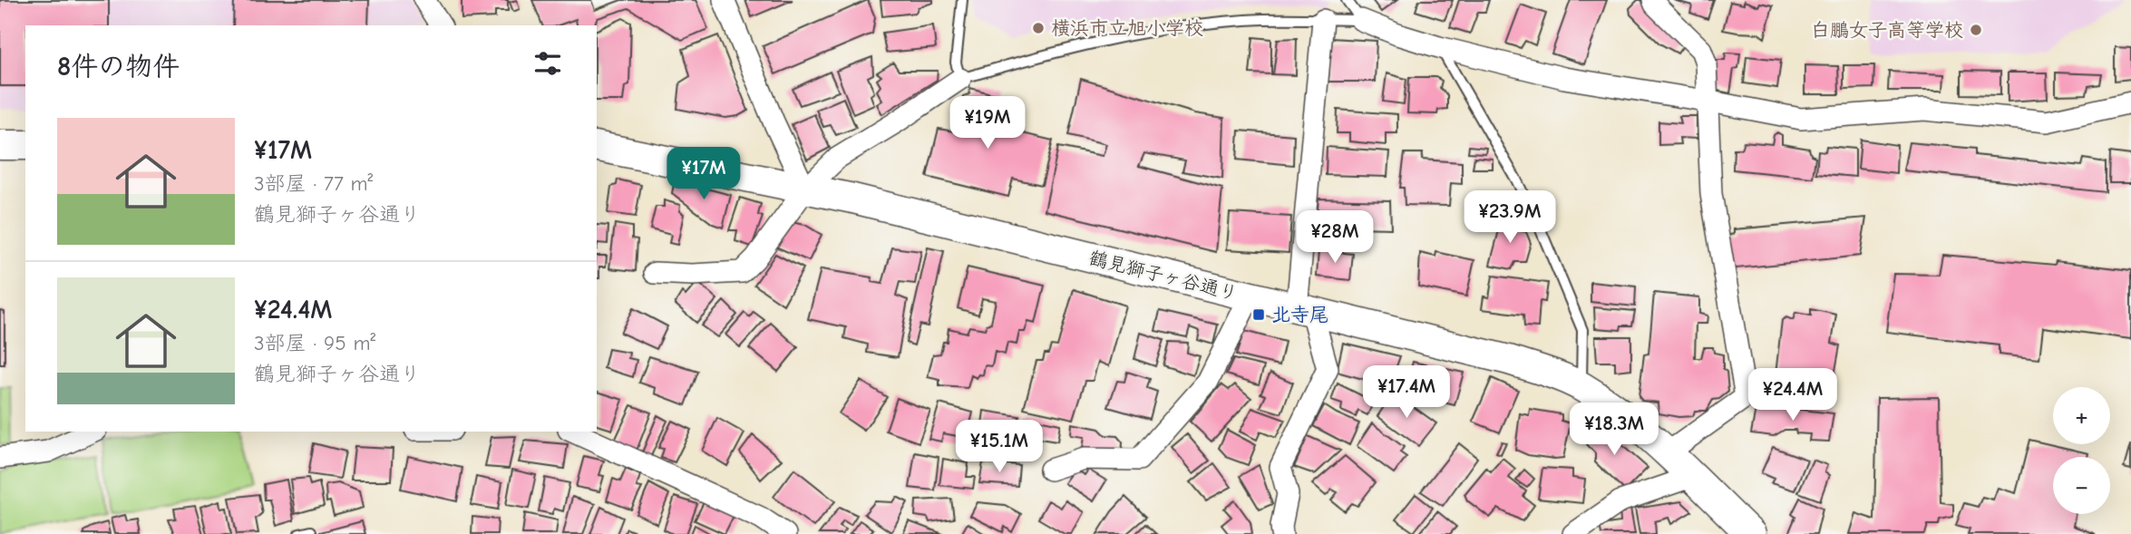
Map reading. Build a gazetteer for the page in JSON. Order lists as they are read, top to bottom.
{
  "streets": {
    "street": ["鶴見獅子ヶ谷通り"]
  },
  "places": {
    "other": ["横浜市立旭小学校", "白鵬女子高等学校"],
    "transit": ["北寺尾"]
  },
  "page": {
    "heading": "8件の物件",
    "price": [
      "¥19M",
      "¥17M",
      "¥23.9M",
      "¥28M",
      "¥17.4M",
      "¥24.4M",
      "¥18.3M",
      "¥15.1M"
    ],
    "list": [
      {
        "name": "¥17M",
        "note": "3部屋 · 77 m² · 鶴見獅子ヶ谷通り"
      },
      {
        "name": "¥24.4M",
        "note": "3部屋 · 95 m² · 鶴見獅子ヶ谷通り"
      }
    ],
    "map_buttons": ["+", "−"]
  }
}
